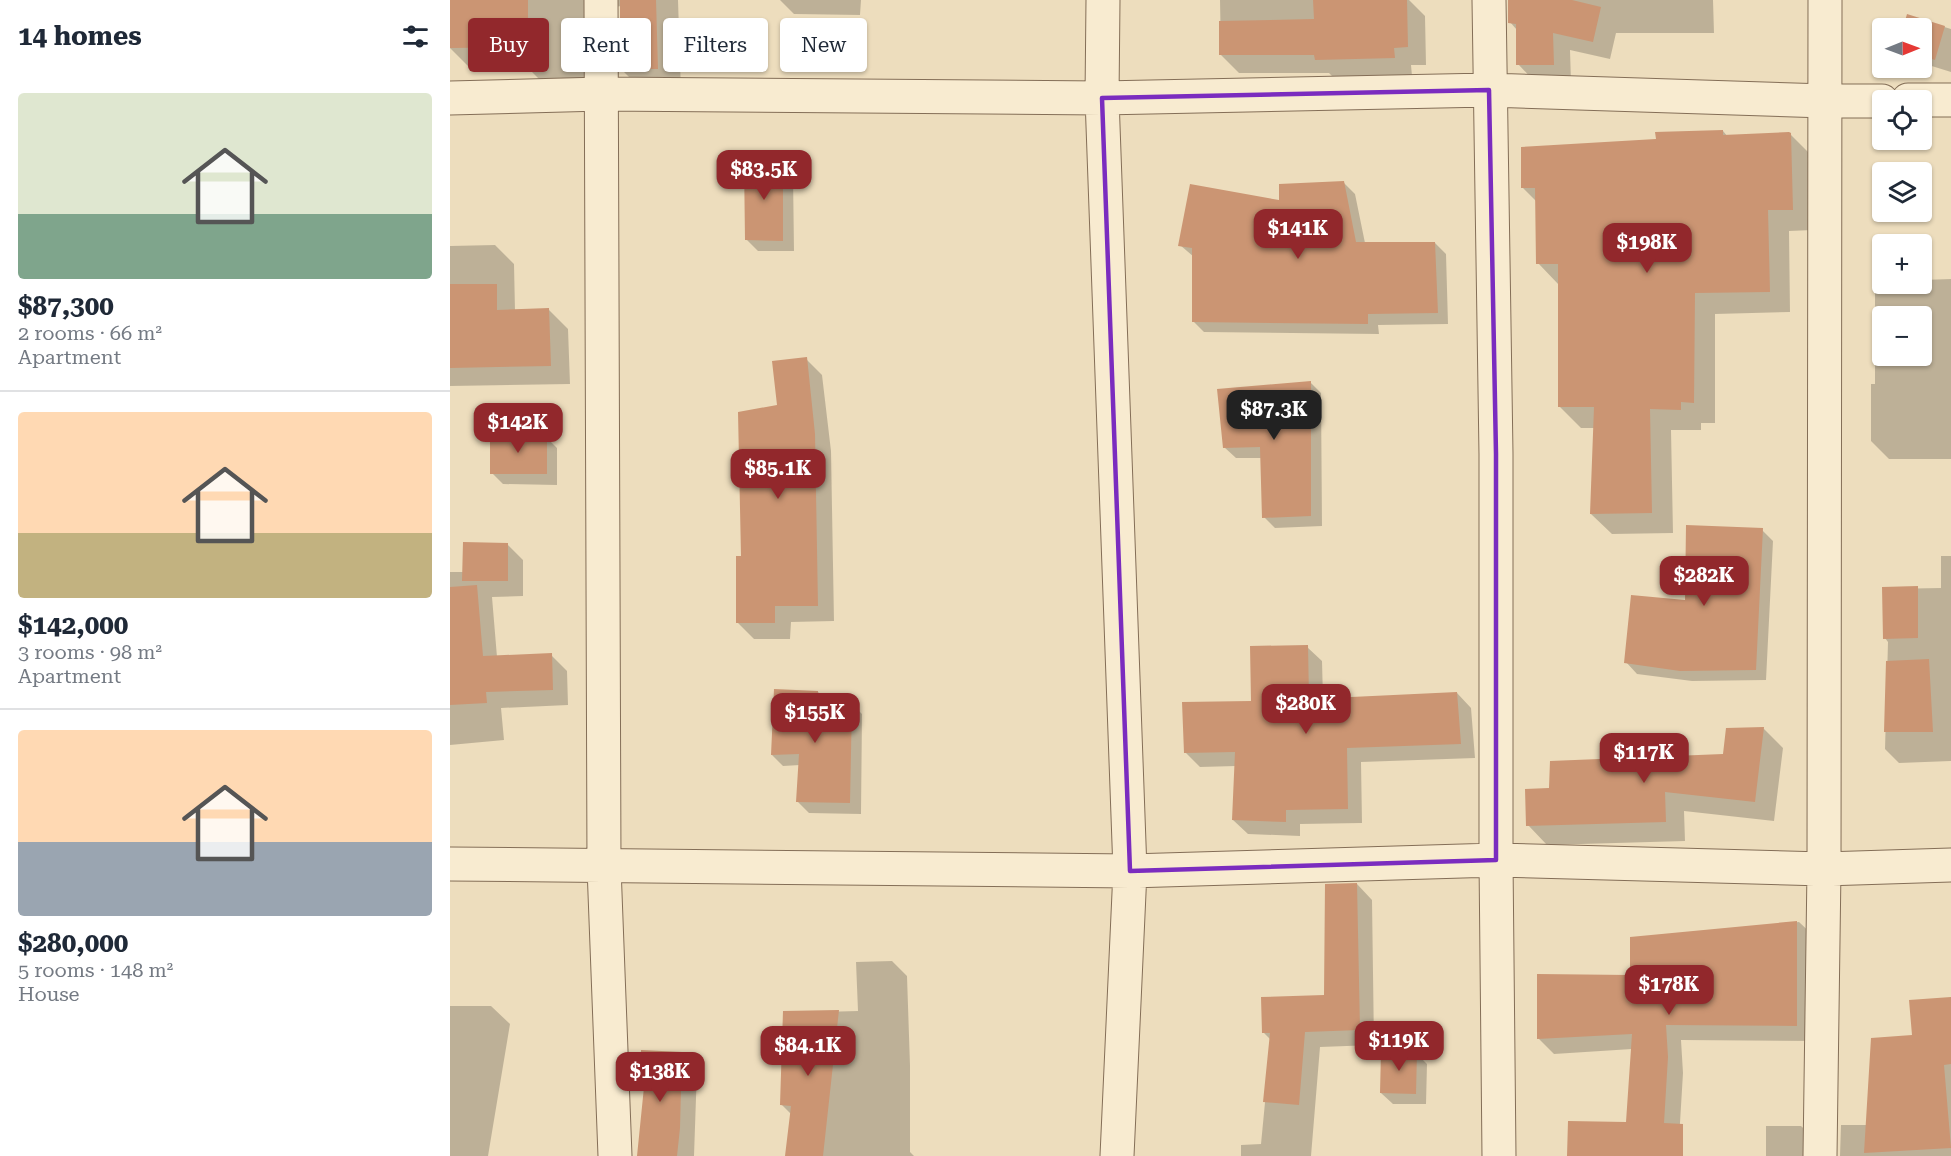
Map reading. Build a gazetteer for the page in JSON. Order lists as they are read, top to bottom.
{
  "north": "right",
  "page": {
    "heading": "14 homes",
    "map_buttons": ["+", "−"],
    "chip": [
      "Buy",
      "Rent",
      "Filters",
      "New"
    ],
    "list": [
      {
        "name": "$87,300",
        "note": "2 rooms · 66 m² · Apartment"
      },
      {
        "name": "$142,000",
        "note": "3 rooms · 98 m² · Apartment"
      },
      {
        "name": "$280,000",
        "note": "5 rooms · 148 m² · House"
      }
    ],
    "price": [
      "$83.5K",
      "$141K",
      "$198K",
      "$87.3K",
      "$142K",
      "$85.1K",
      "$282K",
      "$280K",
      "$155K",
      "$117K",
      "$178K",
      "$119K",
      "$84.1K",
      "$138K"
    ]
  }
}
